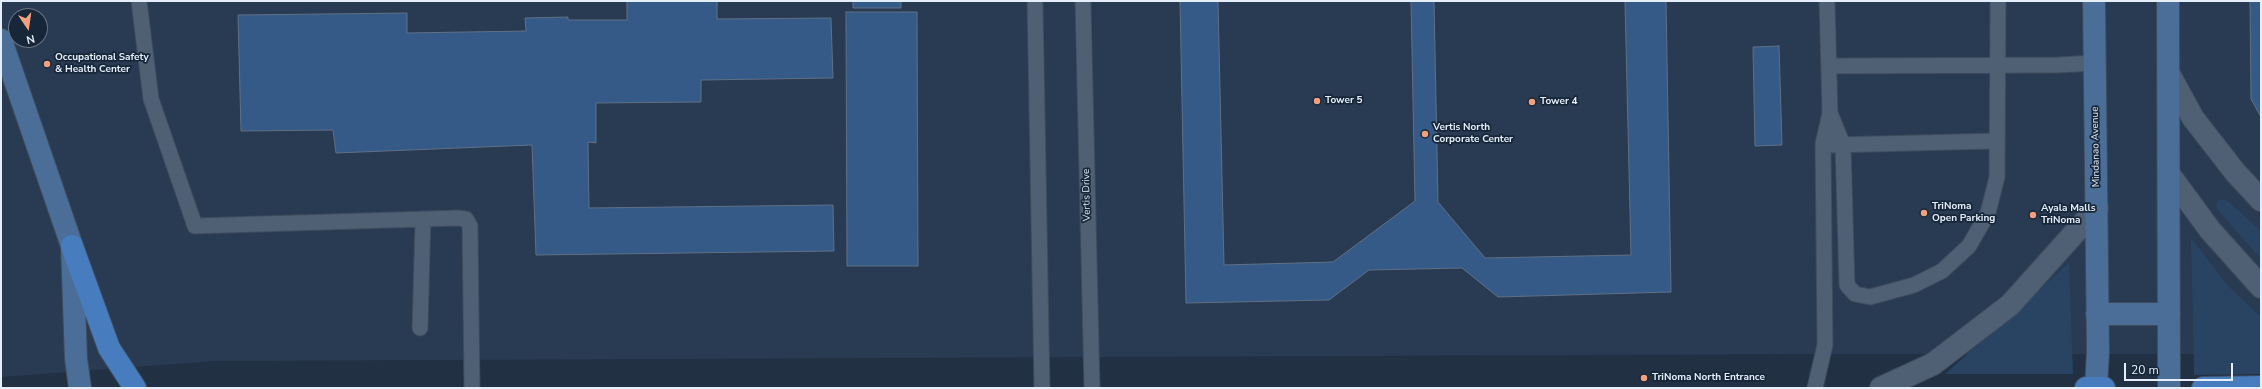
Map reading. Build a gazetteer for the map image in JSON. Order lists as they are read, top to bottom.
{
  "streets": {
    "street": ["Mindanao Avenue"],
    "lane": ["Vertis Drive"]
  },
  "places": [
    "Occupational Safety & Health Center",
    "Tower 5",
    "Tower 4",
    "Vertis North Corporate Center",
    "TriNoma Open Parking",
    "Ayala Malls TriNoma",
    "TriNoma North Entrance"
  ],
  "scale_bar": "20 m",
  "north": "bottom"
}
